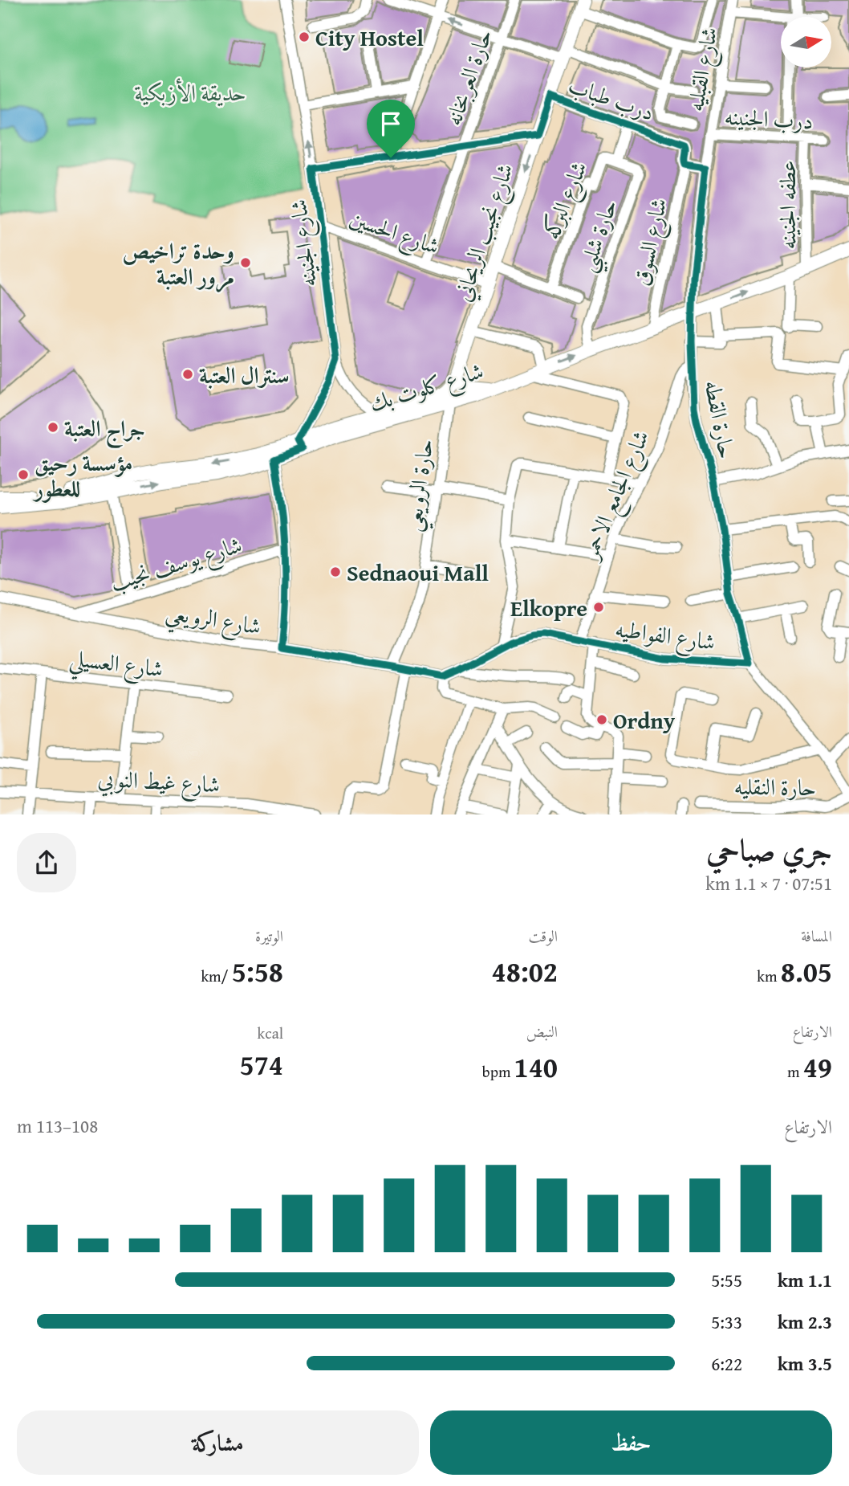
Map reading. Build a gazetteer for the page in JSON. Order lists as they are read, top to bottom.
{
  "streets": {
    "street": [
      "شارع القبليه",
      "حارة العربخانه",
      "درب طباب",
      "درب الجنينه",
      "شارع البركه",
      "عطفه الجنينه",
      "شارع الحسين",
      "شارع نجيب الريحاني",
      "حارة شلبي",
      "شارع السوق",
      "شارع الجنينه",
      "شارع كلوت بك",
      "حارة القطه",
      "حارة الرويعي",
      "شارع الجامع الاحمر",
      "شارع يوسف نجيب",
      "شارع الرويعي",
      "شارع الفواطيه",
      "شارع العسيلي",
      "شارع غيط النوبي",
      "حارة النقليه"
    ]
  },
  "crossings": [
    ["شارع القبليه", "درب الجنينه"],
    ["شارع القبليه", "شارع كلوت بك"],
    ["شارع القبليه", "حارة القطه"],
    ["حارة العربخانه", "شارع الحسين"],
    ["درب طباب", "شارع نجيب الريحاني"],
    ["درب طباب", "شارع السوق"],
    ["درب الجنينه", "عطفه الجنينه"],
    ["شارع البركه", "حارة شلبي"],
    ["عطفه الجنينه", "شارع كلوت بك"],
    ["شارع الحسين", "شارع نجيب الريحاني"],
    ["شارع الحسين", "شارع الجنينه"],
    ["شارع نجيب الريحاني", "شارع كلوت بك"],
    ["حارة شلبي", "شارع كلوت بك"],
    ["شارع السوق", "شارع كلوت بك"],
    ["شارع الجنينه", "شارع كلوت بك"],
    ["شارع كلوت بك", "حارة القطه"],
    ["شارع كلوت بك", "حارة الرويعي"],
    ["حارة القطه", "شارع الجامع الاحمر"],
    ["حارة القطه", "شارع الفواطيه"],
    ["حارة الرويعي", "شارع الرويعي"],
    ["شارع الجامع الاحمر", "شارع الفواطيه"],
    ["شارع يوسف نجيب", "شارع الرويعي"]
  ],
  "parks": ["حديقة الأزبكية"],
  "places": [
    "City Hostel",
    "وحدة تراخيص مرور العتبة",
    "سنترال العتبة",
    "جراج العتبة",
    "مؤسسة رحيق للعطور",
    "Sednaoui Mall",
    "Elkopre",
    "Ordny"
  ],
  "north": "right",
  "page": {
    "heading": ["جري صباحي", "07:51 · 7 × 1.1 km"],
    "stats": [
      ["المسافة", "8.05 km"],
      ["الوقت", "48:02"],
      ["الوتيرة", "5:58 /km"],
      ["الارتفاع", "49 m"],
      ["النبض", "140 bpm"],
      ["kcal", "574"]
    ],
    "chart": ["الارتفاع", "108–113 m"],
    "list": [
      {
        "name": "1.1 km",
        "note": "5:55"
      },
      {
        "name": "2.3 km",
        "note": "5:33"
      },
      {
        "name": "3.5 km",
        "note": "6:22"
      }
    ],
    "buttons": ["حفظ", "مشاركة"]
  }
}
